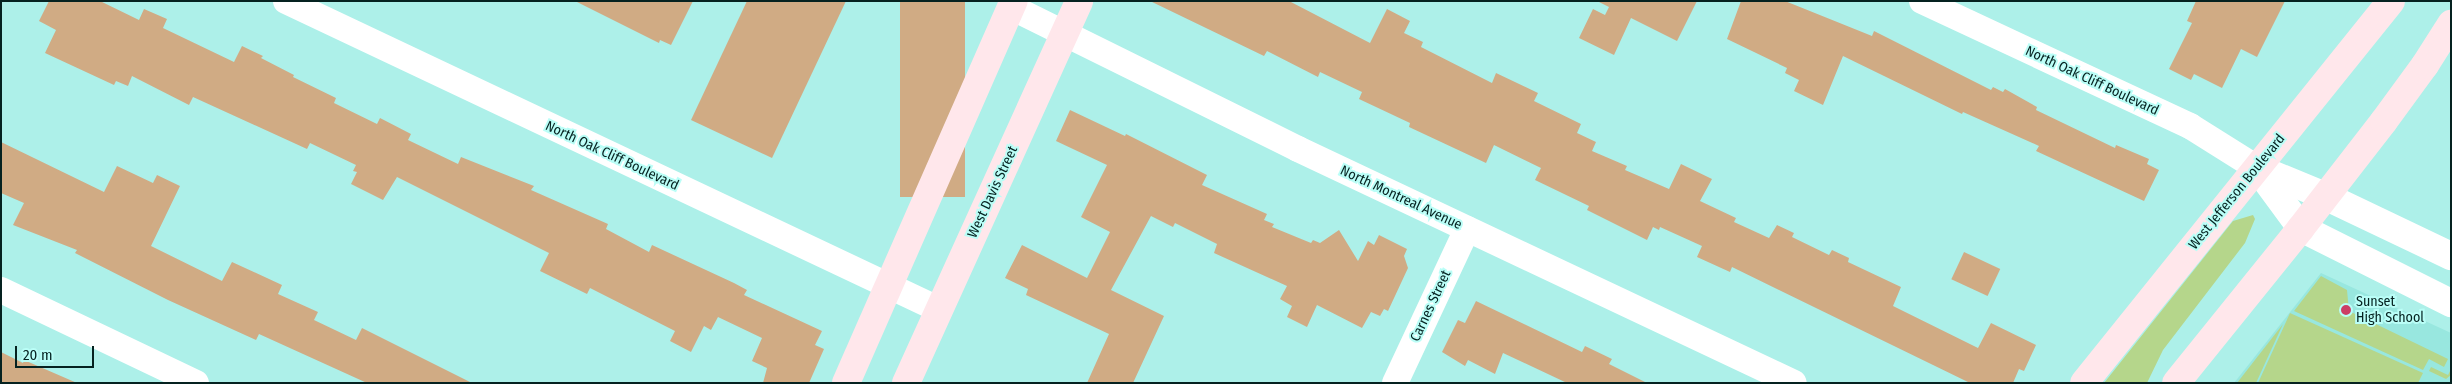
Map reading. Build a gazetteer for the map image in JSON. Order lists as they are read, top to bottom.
{
  "streets": {
    "main road": ["West Davis Street", "West Jefferson Boulevard"],
    "street": ["North Oak Cliff Boulevard", "North Montreal Avenue", "Carnes Street"]
  },
  "crossings": [
    ["North Oak Cliff Boulevard", "West Davis Street"],
    ["North Oak Cliff Boulevard", "West Jefferson Boulevard"],
    ["West Davis Street", "North Montreal Avenue"],
    ["North Montreal Avenue", "Carnes Street"]
  ],
  "places": ["Sunset High School"],
  "scale_bar": "20 m"
}
